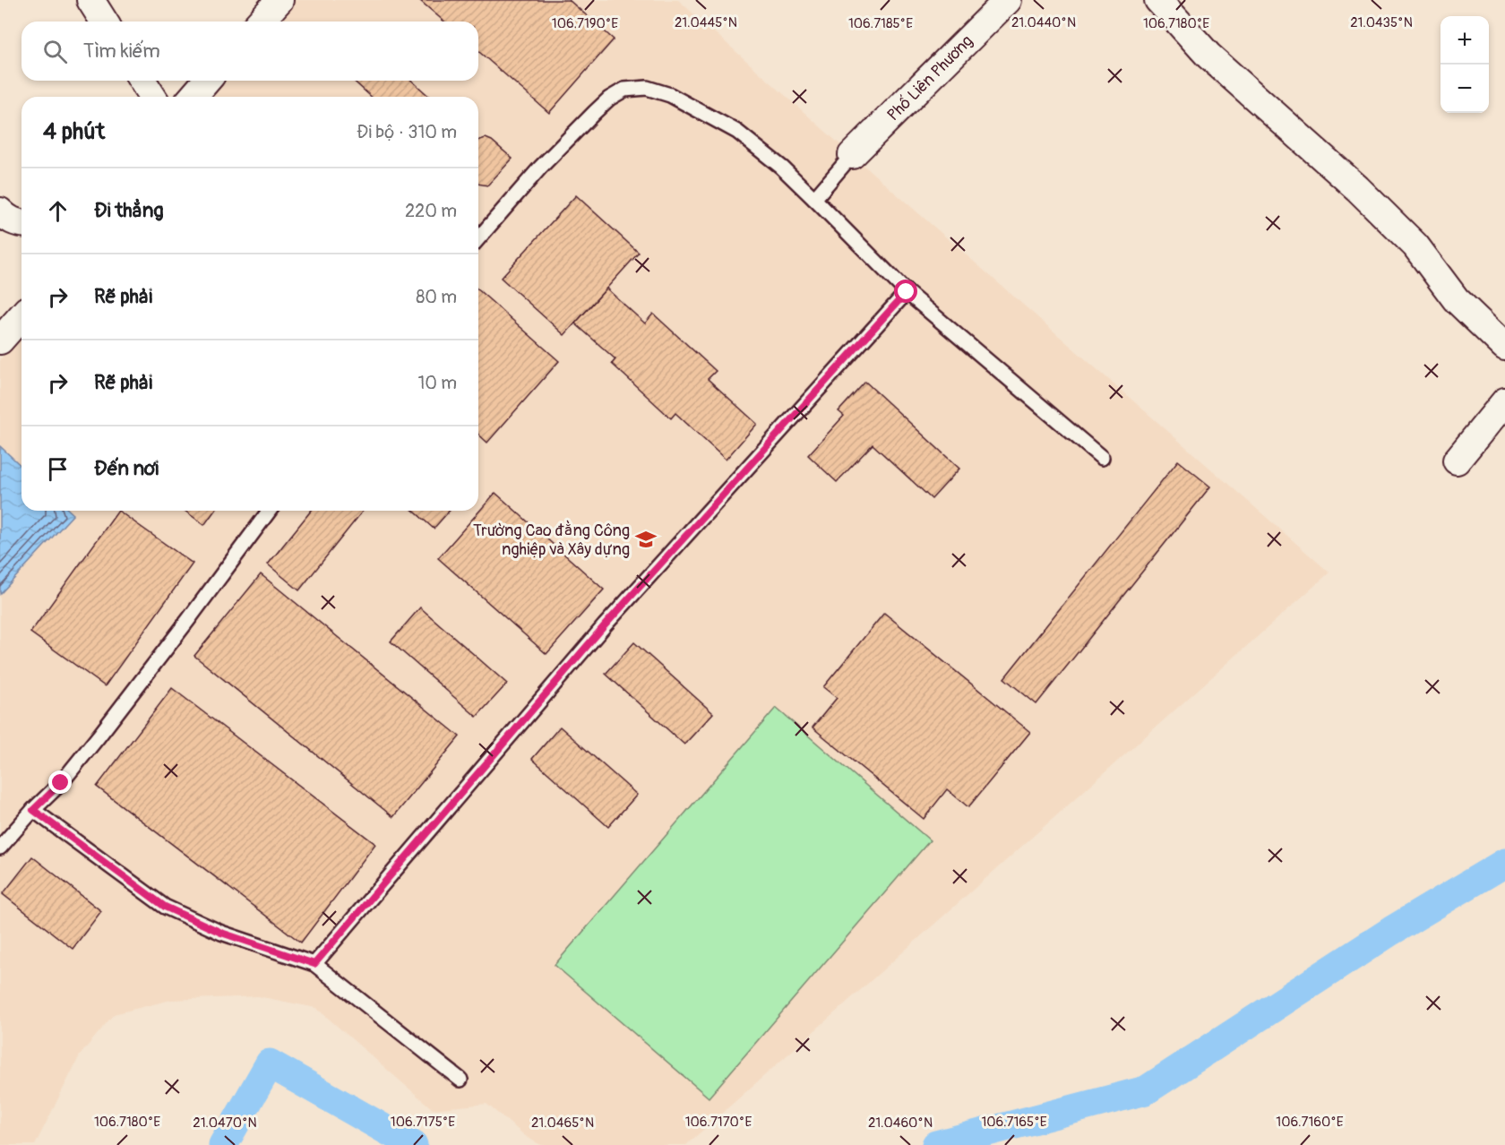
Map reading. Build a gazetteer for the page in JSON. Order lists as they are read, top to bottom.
{
  "streets": {
    "street": ["Phố Liên Phương"]
  },
  "places": {
    "school or university": ["Trường Cao đằng Công nghiệp và Xây dựng"]
  },
  "page": {
    "map_buttons": ["+", "−"],
    "search": "Tìm kiếm",
    "heading": ["4 phút", "Đi bộ · 310 m"],
    "list": [
      ["Đi thẳng", "220 m"],
      ["Rẽ phải", "80 m"],
      ["Rẽ phải", "10 m"],
      "Đến nơi"
    ]
  },
  "coordinates": [
    "21.0445°N",
    "21.0440°N",
    "21.0435°N",
    "106.7190°E",
    "106.7185°E",
    "106.7180°E",
    "106.7175°E",
    "106.7170°E",
    "106.7165°E",
    "106.7160°E",
    "21.0470°N",
    "21.0465°N",
    "21.0460°N"
  ]
}
